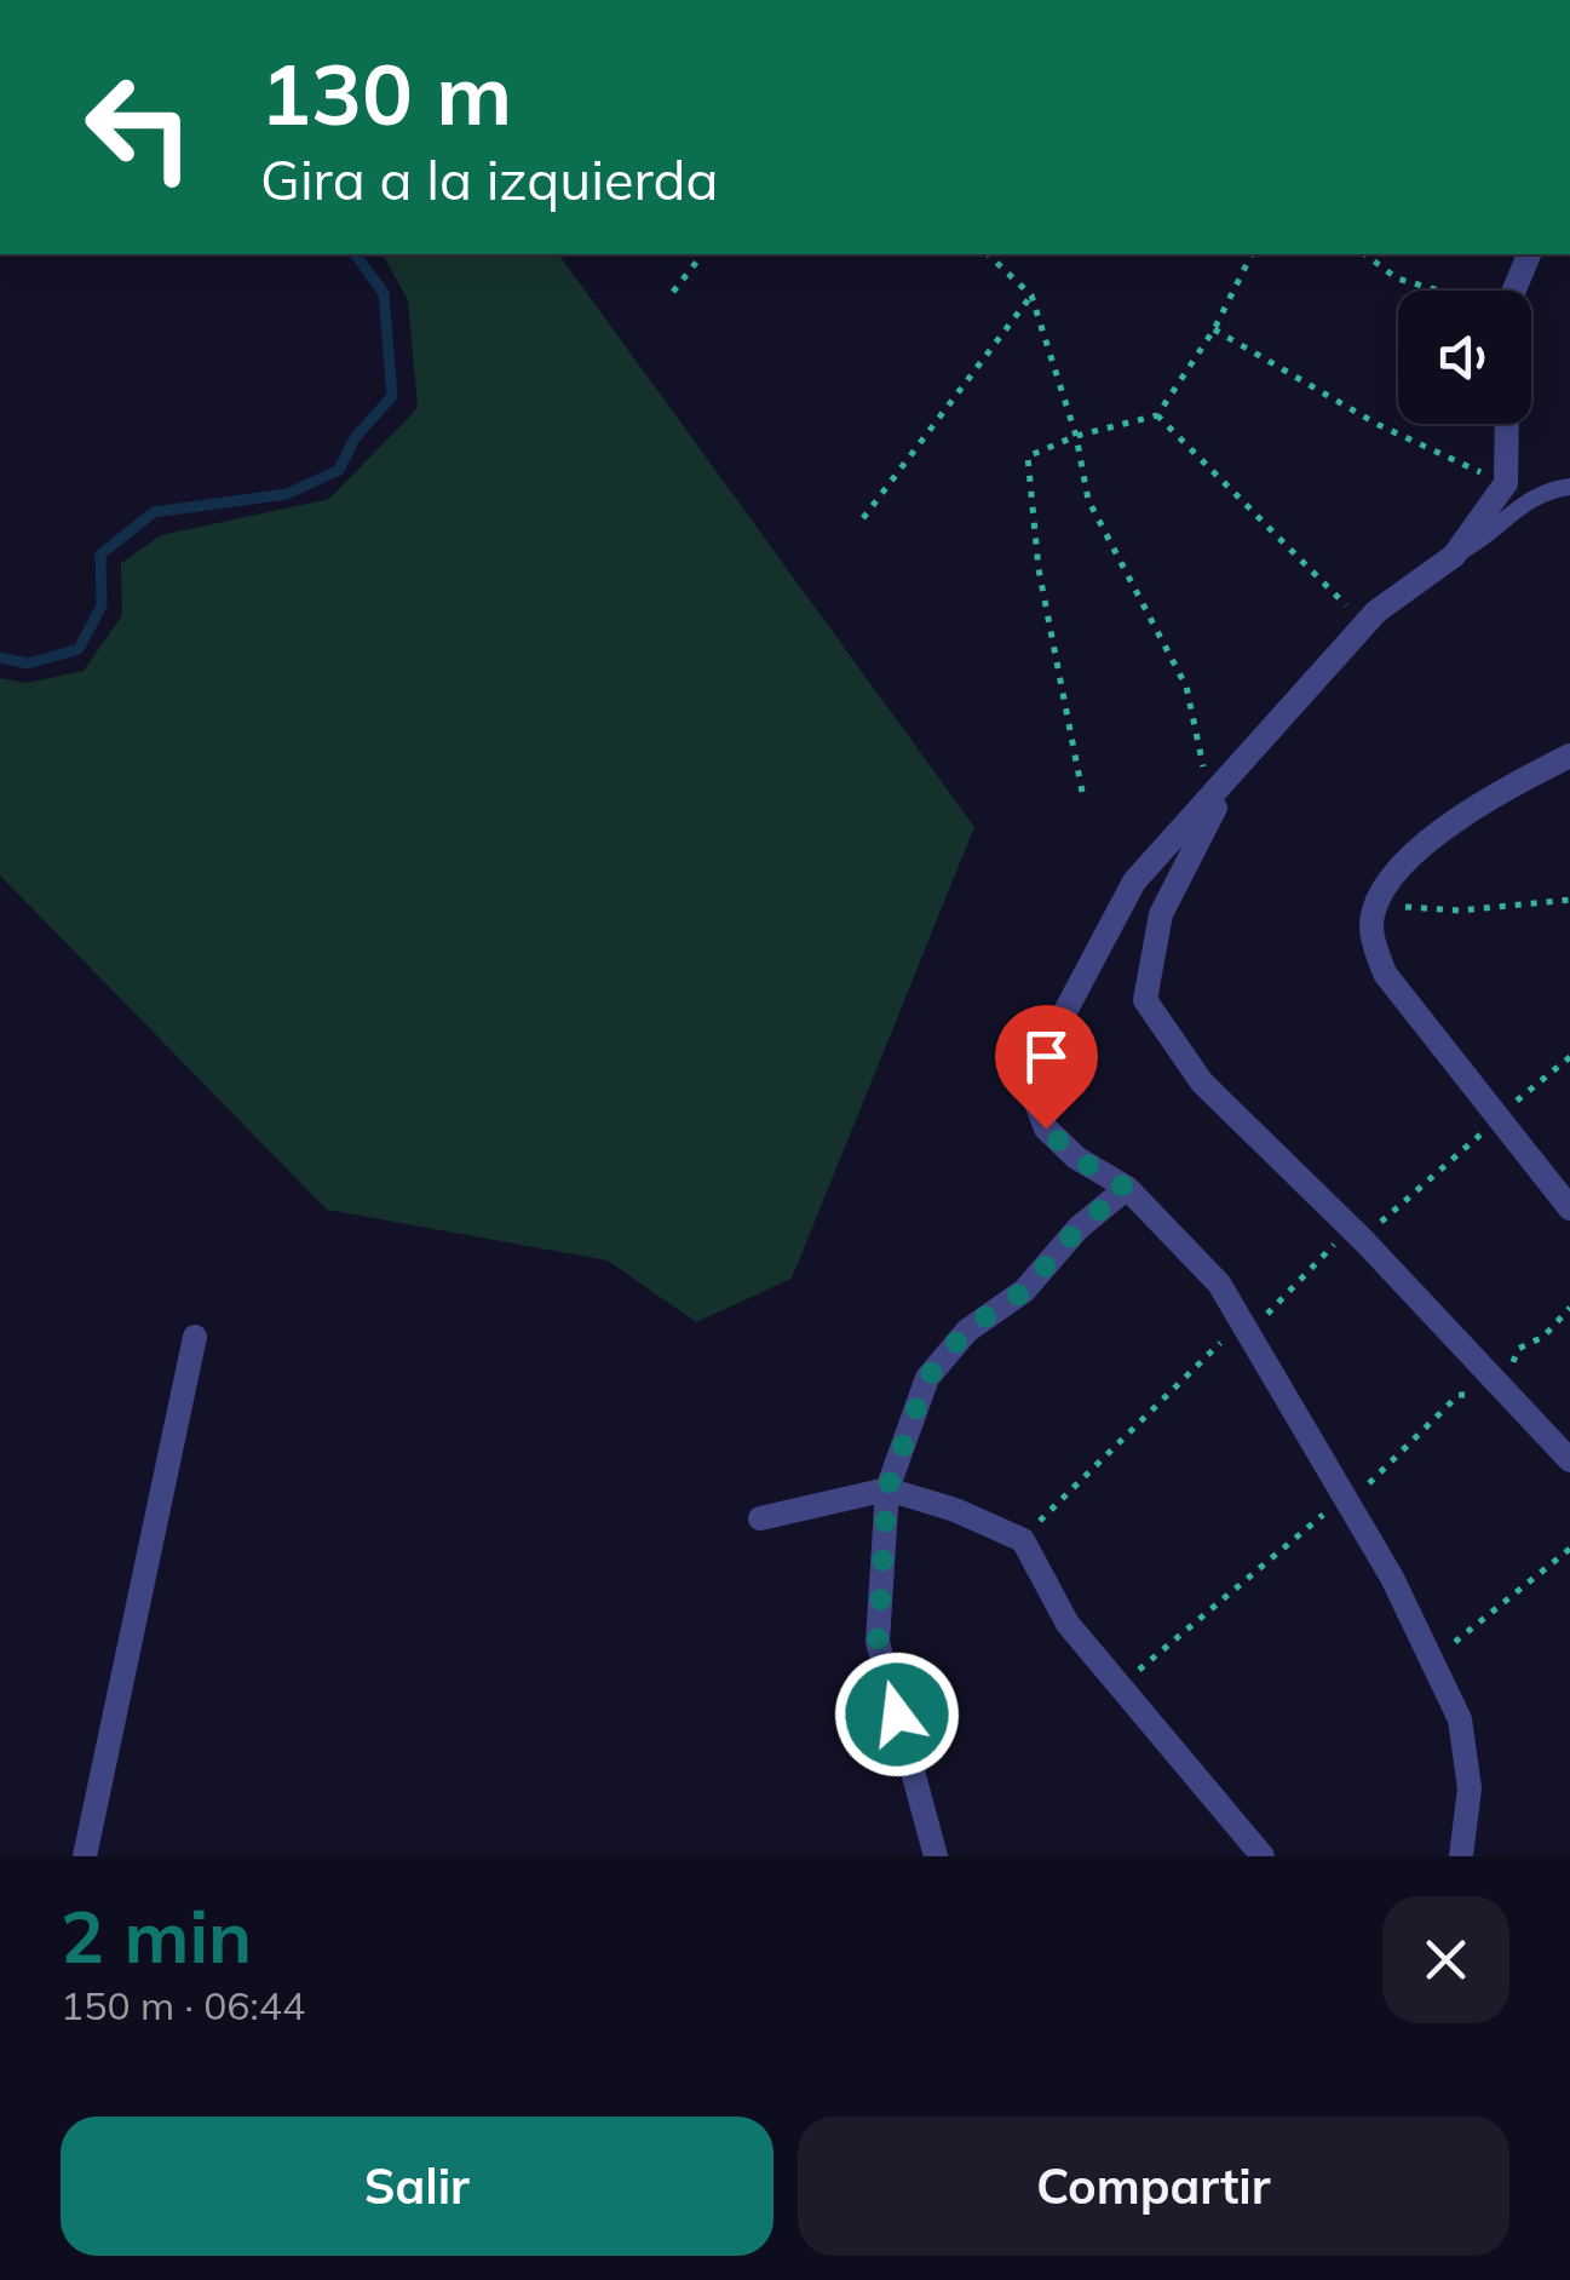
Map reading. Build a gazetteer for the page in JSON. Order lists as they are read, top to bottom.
{
  "page": {
    "turn": ["130 m", "Gira a la izquierda"],
    "heading": ["2 min", "150 m · 06:44"],
    "buttons": ["Salir", "Compartir"]
  }
}
